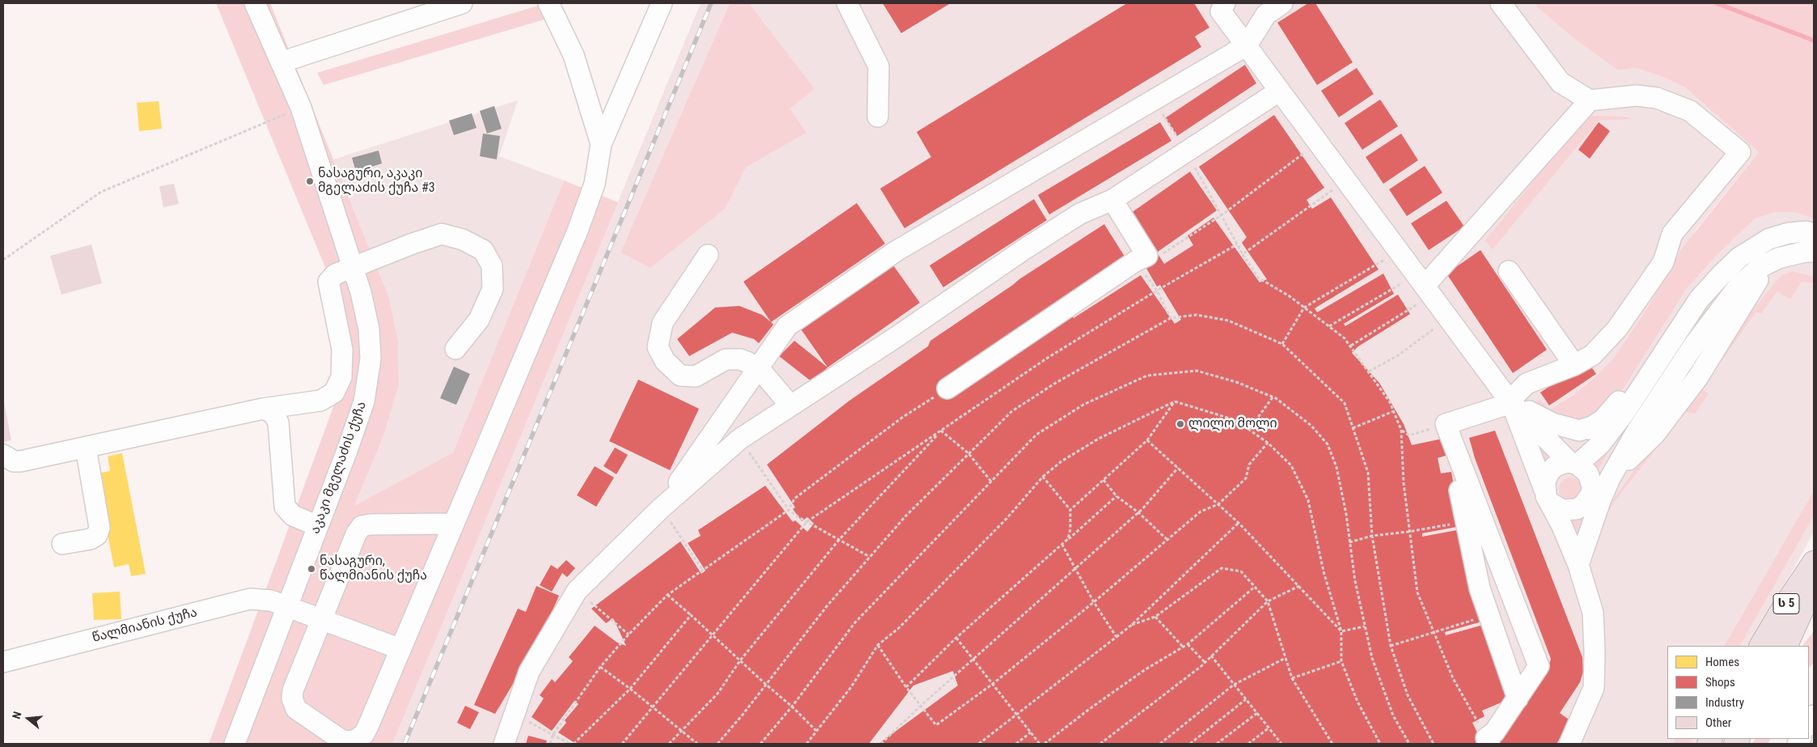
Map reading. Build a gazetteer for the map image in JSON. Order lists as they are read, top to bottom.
{
  "streets": {
    "highway": ["ს 5"],
    "street": ["აკაკი მგელაძის ქუჩა", "წალმიანის ქუჩა"]
  },
  "crossings": [
    ["აკაკი მგელაძის ქუჩა", "წალმიანის ქუჩა"]
  ],
  "places": ["ნასაგური, აკაკი მგელაძის ქუჩა #3", "ლილო მოლი", "ნასაგური, წალმიანის ქუჩა"],
  "legend": [
    "Homes",
    "Shops",
    "Industry",
    "Other"
  ],
  "north": "left"
}
